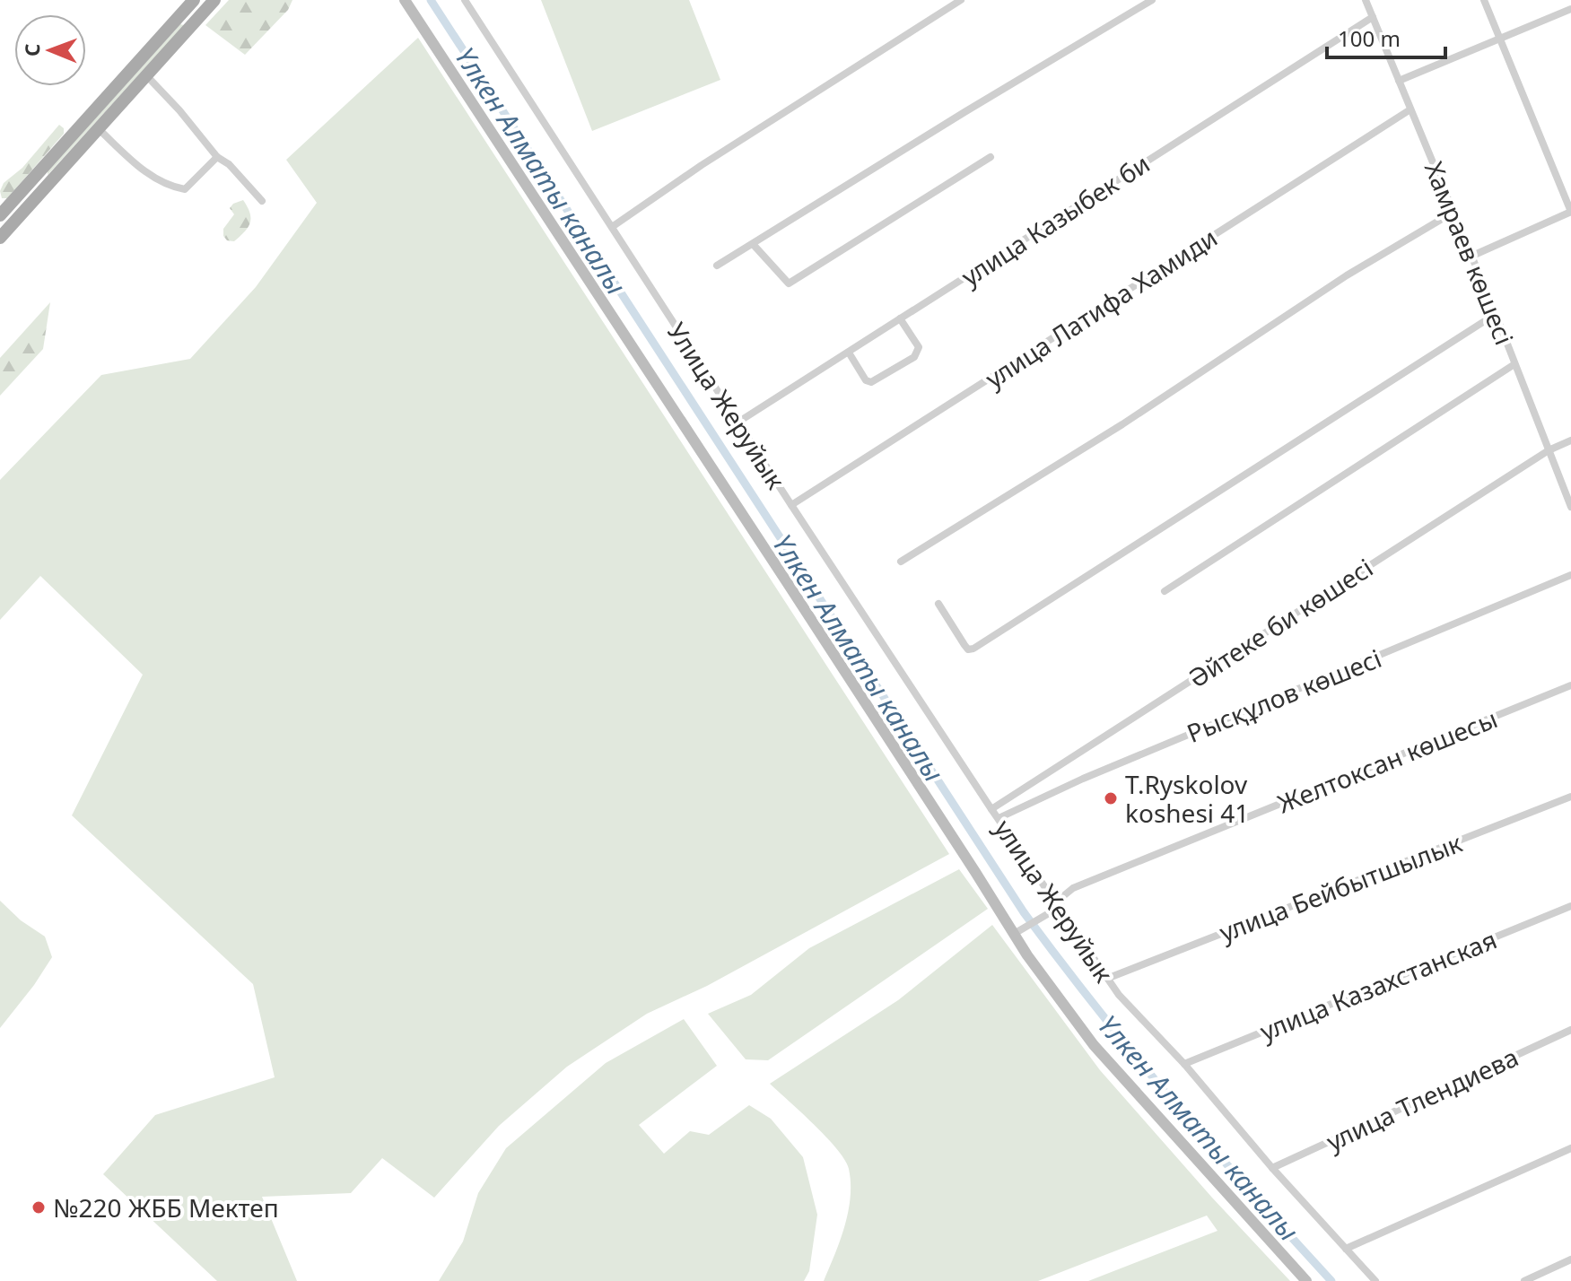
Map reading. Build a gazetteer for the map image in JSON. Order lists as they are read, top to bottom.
{
  "streets": {
    "street": [
      "улица Казыбек би",
      "Хамраев көшесі",
      "улица Латифа Хамиди",
      "Улица Жеруйык",
      "Әйтеке би көшесі",
      "Рысқұлов көшесі",
      "Желтоксан көшесы",
      "улица Бейбытшылык",
      "улица Жеруйык",
      "улица Казахстанская",
      "улица Тлендиева"
    ]
  },
  "crossings": [
    ["улица Казыбек би", "Хамраев көшесі"],
    ["улица Казыбек би", "Улица Жеруйык"],
    ["Хамраев көшесі", "улица Латифа Хамиди"],
    ["Хамраев көшесі", "Әйтеке би көшесі"],
    ["улица Латифа Хамиди", "Улица Жеруйык"],
    ["Улица Жеруйык", "Әйтеке би көшесі"],
    ["Улица Жеруйык", "улица Жеруйык"],
    ["Әйтеке би көшесі", "улица Жеруйык"],
    ["Рысқұлов көшесі", "улица Жеруйык"],
    ["Желтоксан көшесы", "улица Жеруйык"],
    ["улица Бейбытшылык", "улица Жеруйык"],
    ["улица Жеруйык", "улица Казахстанская"],
    ["улица Жеруйык", "улица Тлендиева"]
  ],
  "water": ["Үлкен Алматы каналы"],
  "places": ["T.Ryskolov koshesi 41", "№220 ЖББ Мектеп"],
  "scale_bar": "100 m",
  "north": "left"
}
